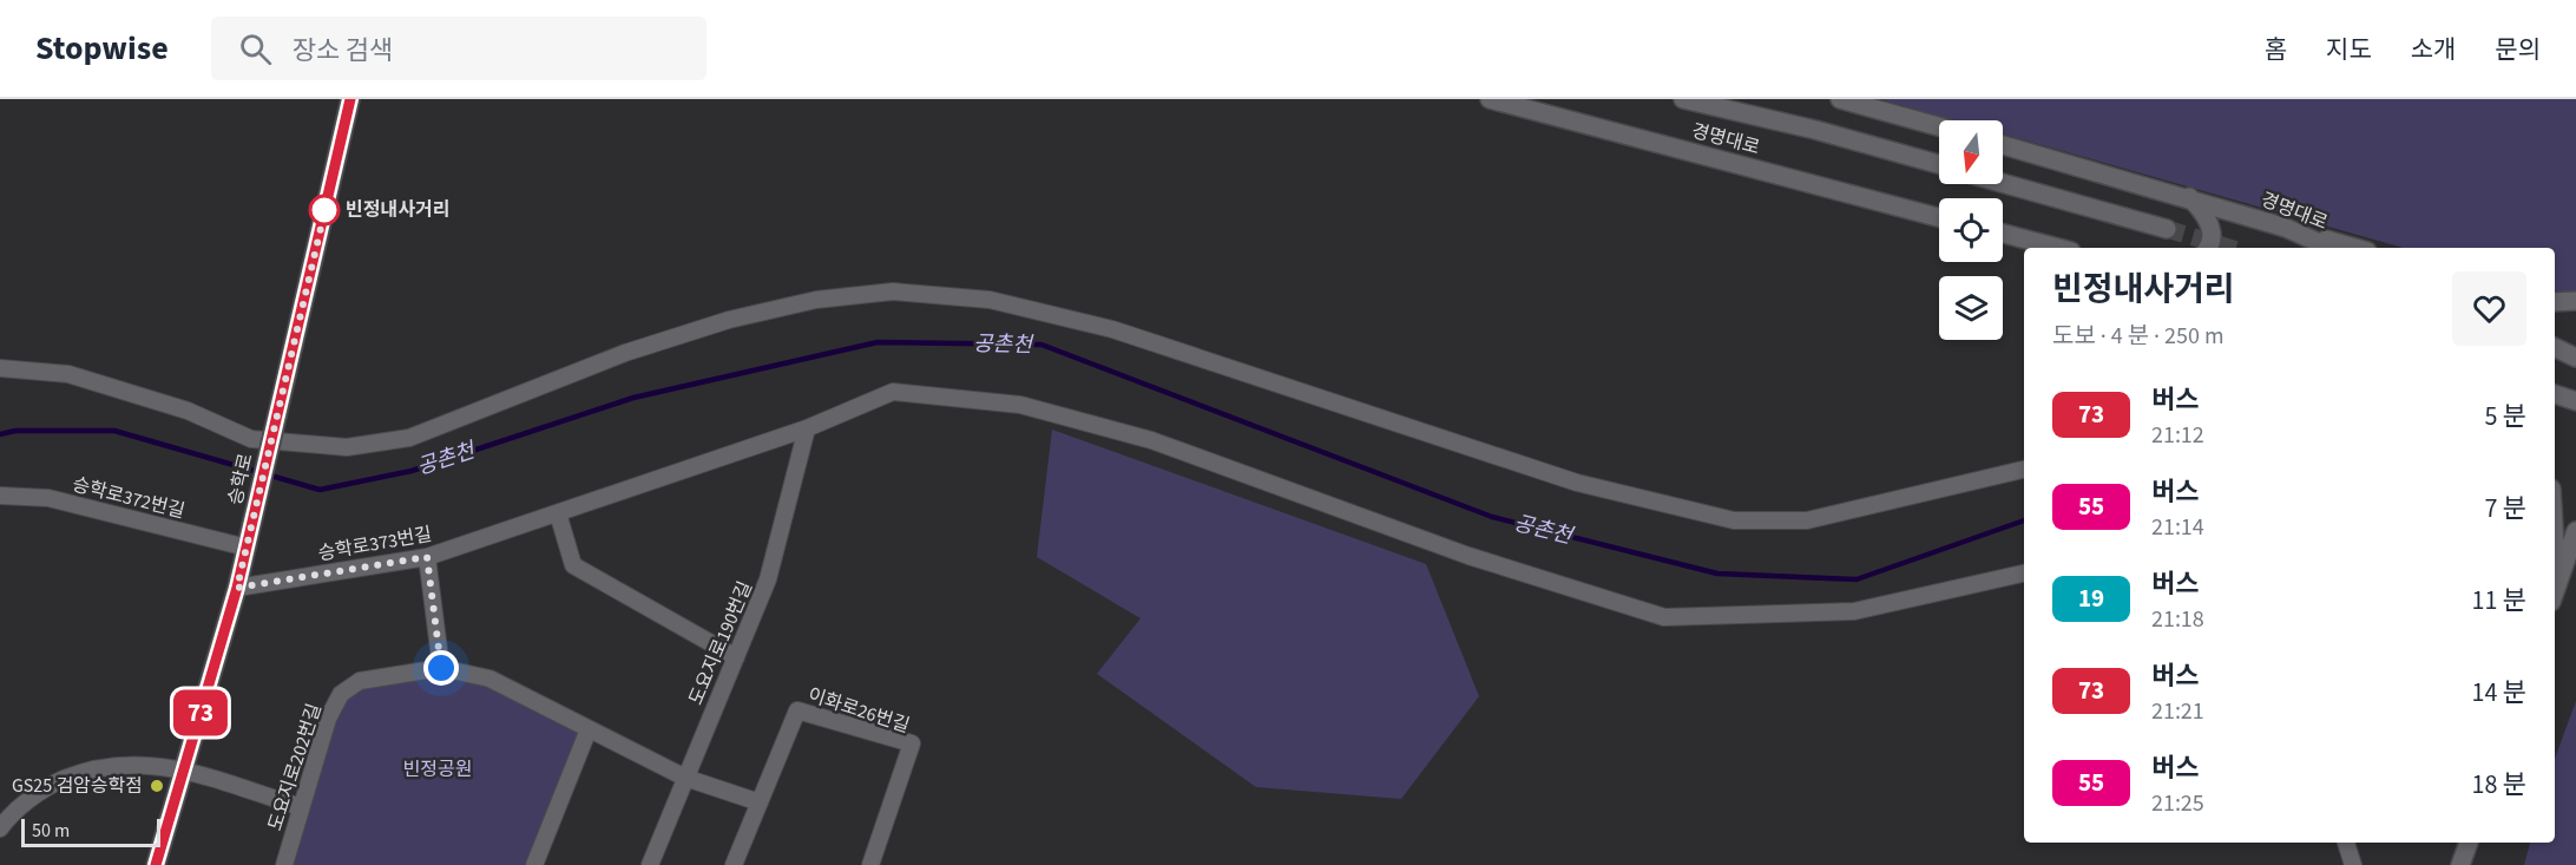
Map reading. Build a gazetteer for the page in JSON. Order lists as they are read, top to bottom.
{
  "streets": {
    "main road": ["경명대로", "승학로"],
    "street": [
      "승학로372번길",
      "승학로373번길",
      "도요지로190번길",
      "이화로26번길",
      "도요지로202번길"
    ]
  },
  "crossings": [
    ["승학로", "승학로372번길"],
    ["승학로", "승학로373번길"],
    ["승학로373번길", "도요지로190번길"],
    ["도요지로190번길", "도요지로202번길"],
    ["이화로26번길", "도요지로202번길"]
  ],
  "water": ["공촌천"],
  "parks": ["빈정공원"],
  "places": ["빈정내사거리", "GS25 검암승학점"],
  "lines": ["bus line 73"],
  "scale_bar": "50 m",
  "north": "bottom",
  "page": {
    "header": "Stopwise",
    "search": "장소 검색",
    "nav": [
      "홈",
      "지도",
      "소개",
      "문의"
    ],
    "on_map": "73",
    "heading": ["빈정내사거리", "도보 · 4 분 · 250 m"],
    "list": [
      {
        "mark": "73",
        "name": "버스",
        "note": "21:12",
        "value": "5 분"
      },
      {
        "mark": "55",
        "name": "버스",
        "note": "21:14",
        "value": "7 분"
      },
      {
        "mark": "19",
        "name": "버스",
        "note": "21:18",
        "value": "11 분"
      },
      {
        "mark": "73",
        "name": "버스",
        "note": "21:21",
        "value": "14 분"
      },
      {
        "mark": "55",
        "name": "버스",
        "note": "21:25",
        "value": "18 분"
      }
    ],
    "scale": "50 m"
  }
}
